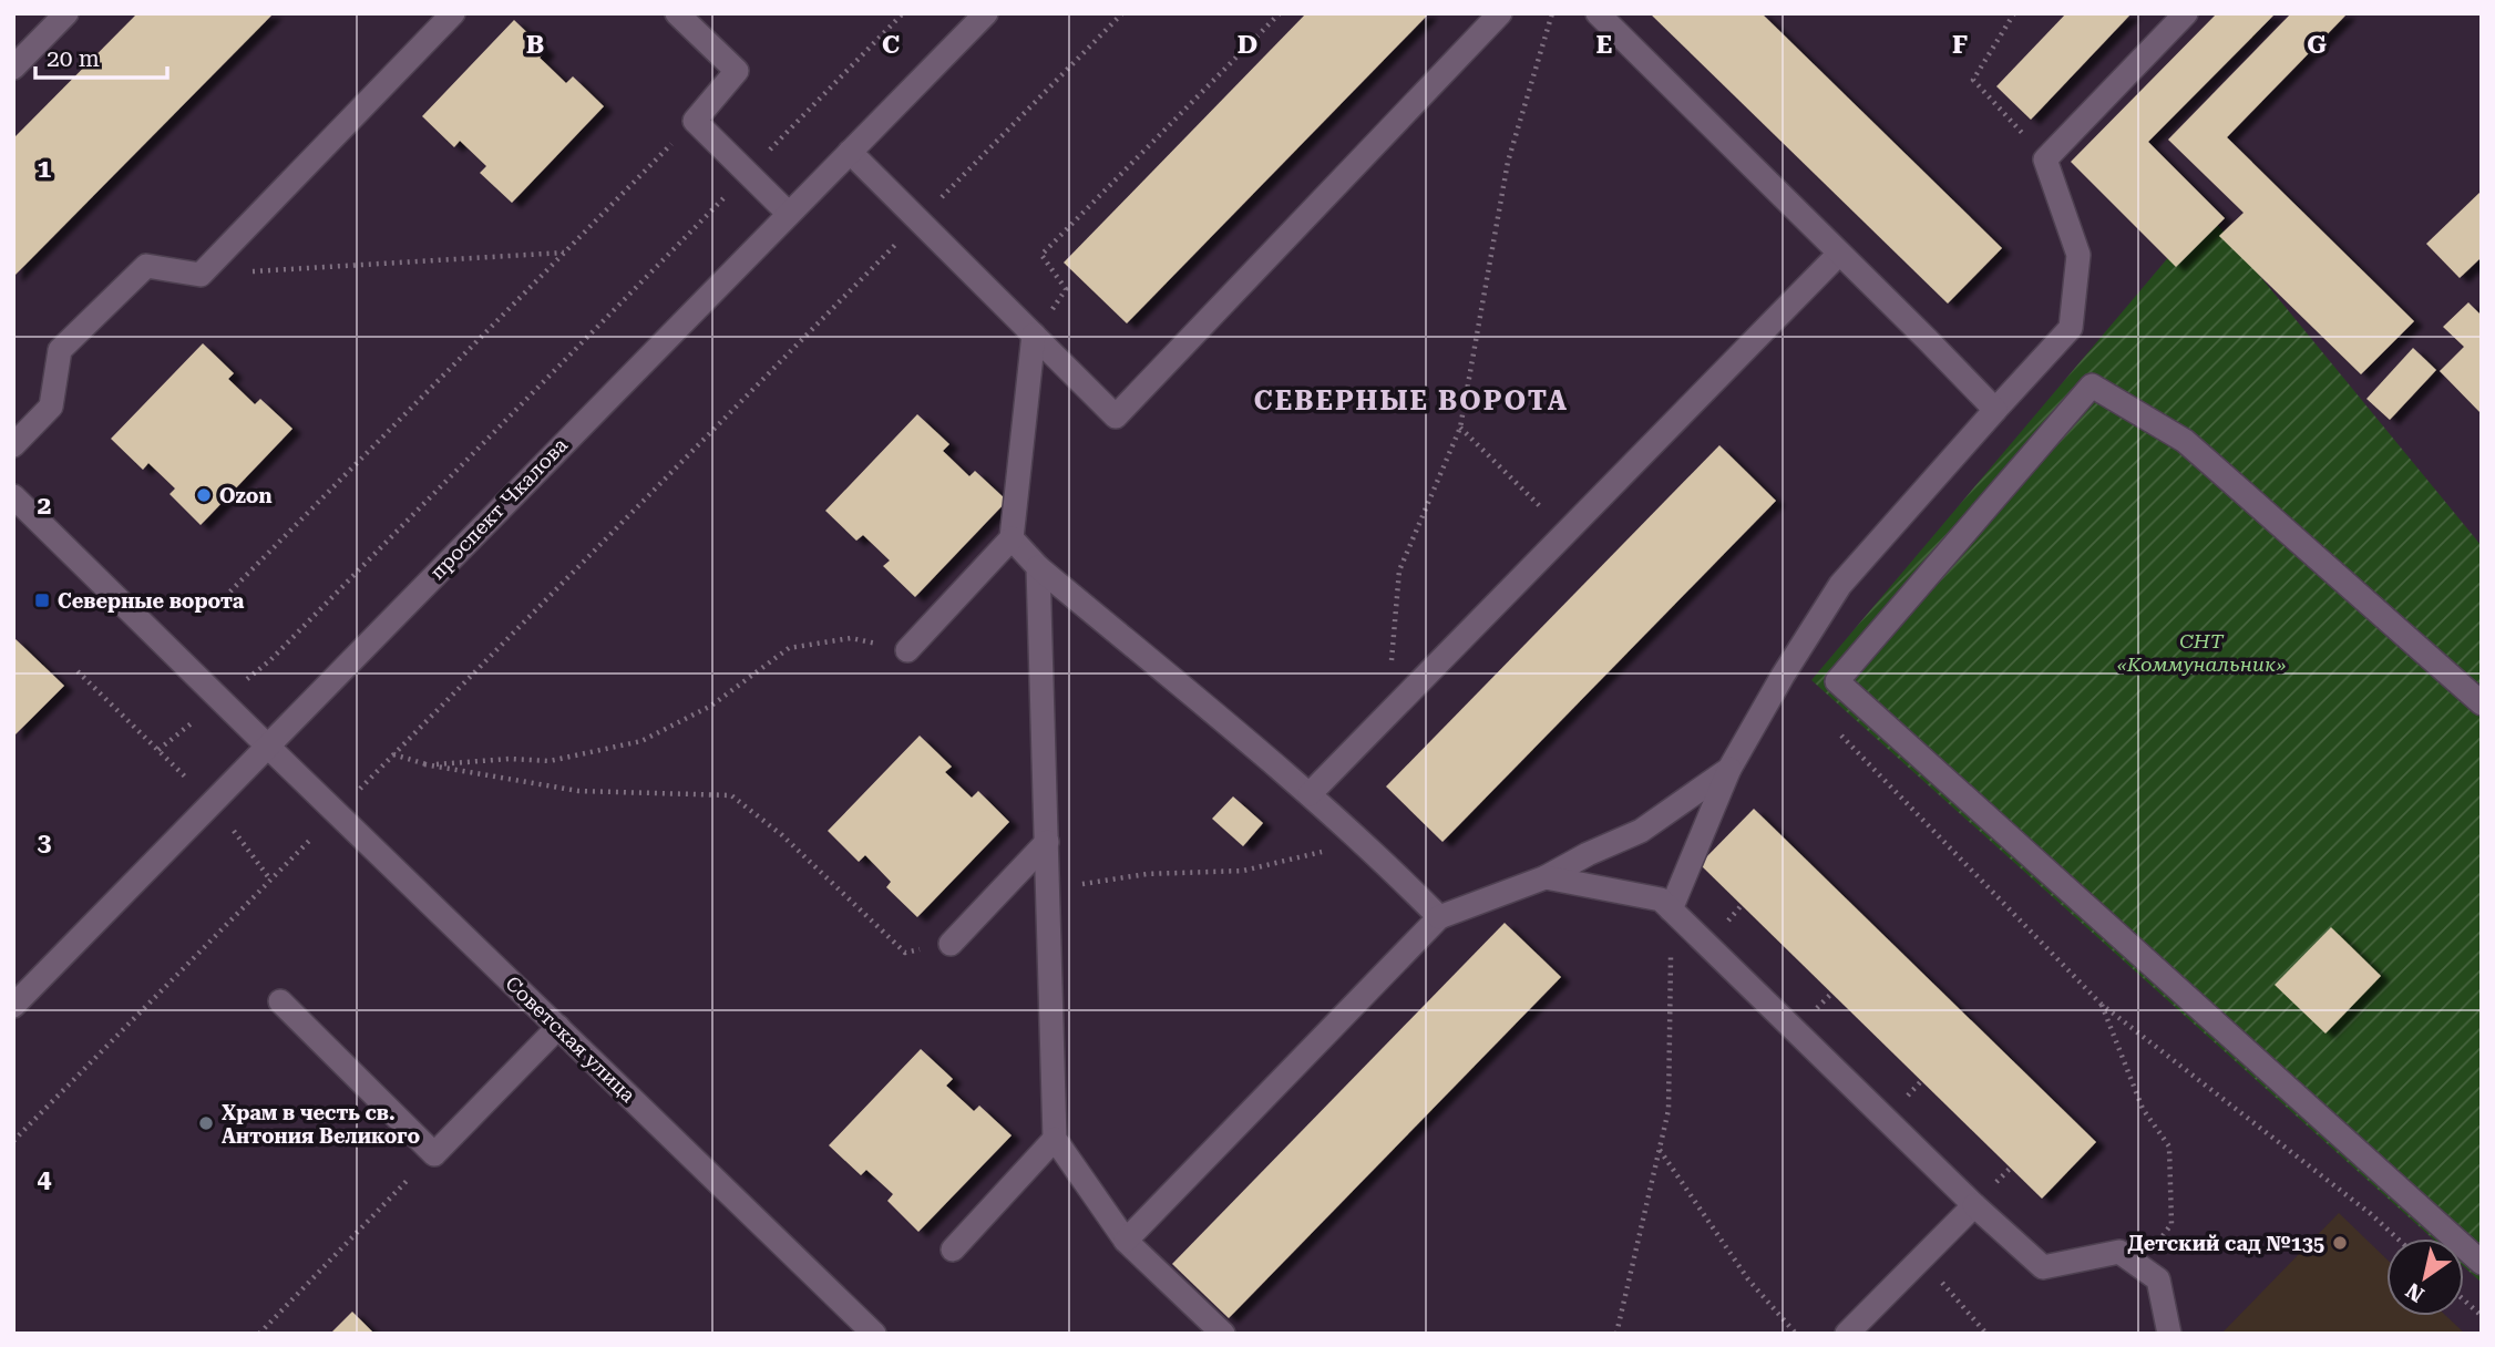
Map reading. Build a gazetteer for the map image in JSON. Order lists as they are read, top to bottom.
{
  "streets": {
    "main road": ["проспект Чкалова", "Советская улица"]
  },
  "crossings": [
    ["проспект Чкалова", "Советская улица"]
  ],
  "districts": ["СЕВЕРНЫЕ ВОРОТА"],
  "parks": ["СНТ «Коммунальник»"],
  "places": {
    "other": ["Ozon", "Храм в честь св. Антония Великого", "Детский сад №135"],
    "transit": ["Северные ворота"]
  },
  "scale_bar": "20 m",
  "north": "bottom left",
  "grid": {
    "columns": [
      "B",
      "C",
      "D",
      "E",
      "F",
      "G"
    ],
    "rows": [
      "1",
      "2",
      "3",
      "4"
    ]
  }
}
